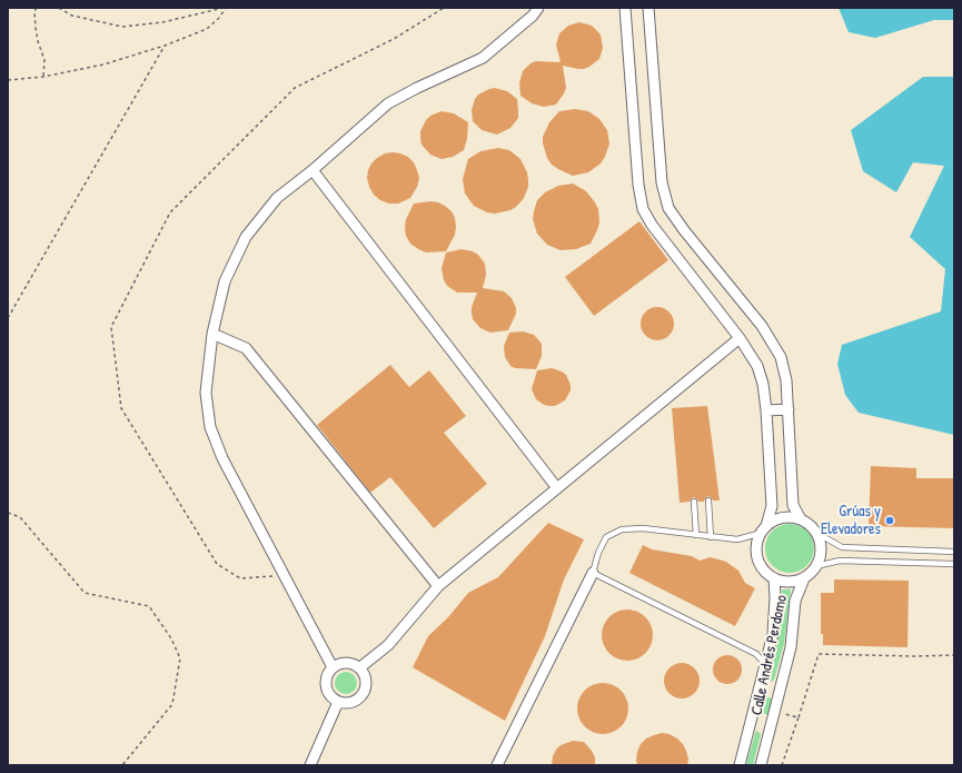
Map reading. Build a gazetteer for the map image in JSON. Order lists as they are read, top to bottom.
{
  "streets": {
    "street": ["Calle Andrés Perdomo"]
  },
  "places": ["Grúas y Elevadores"]
}
